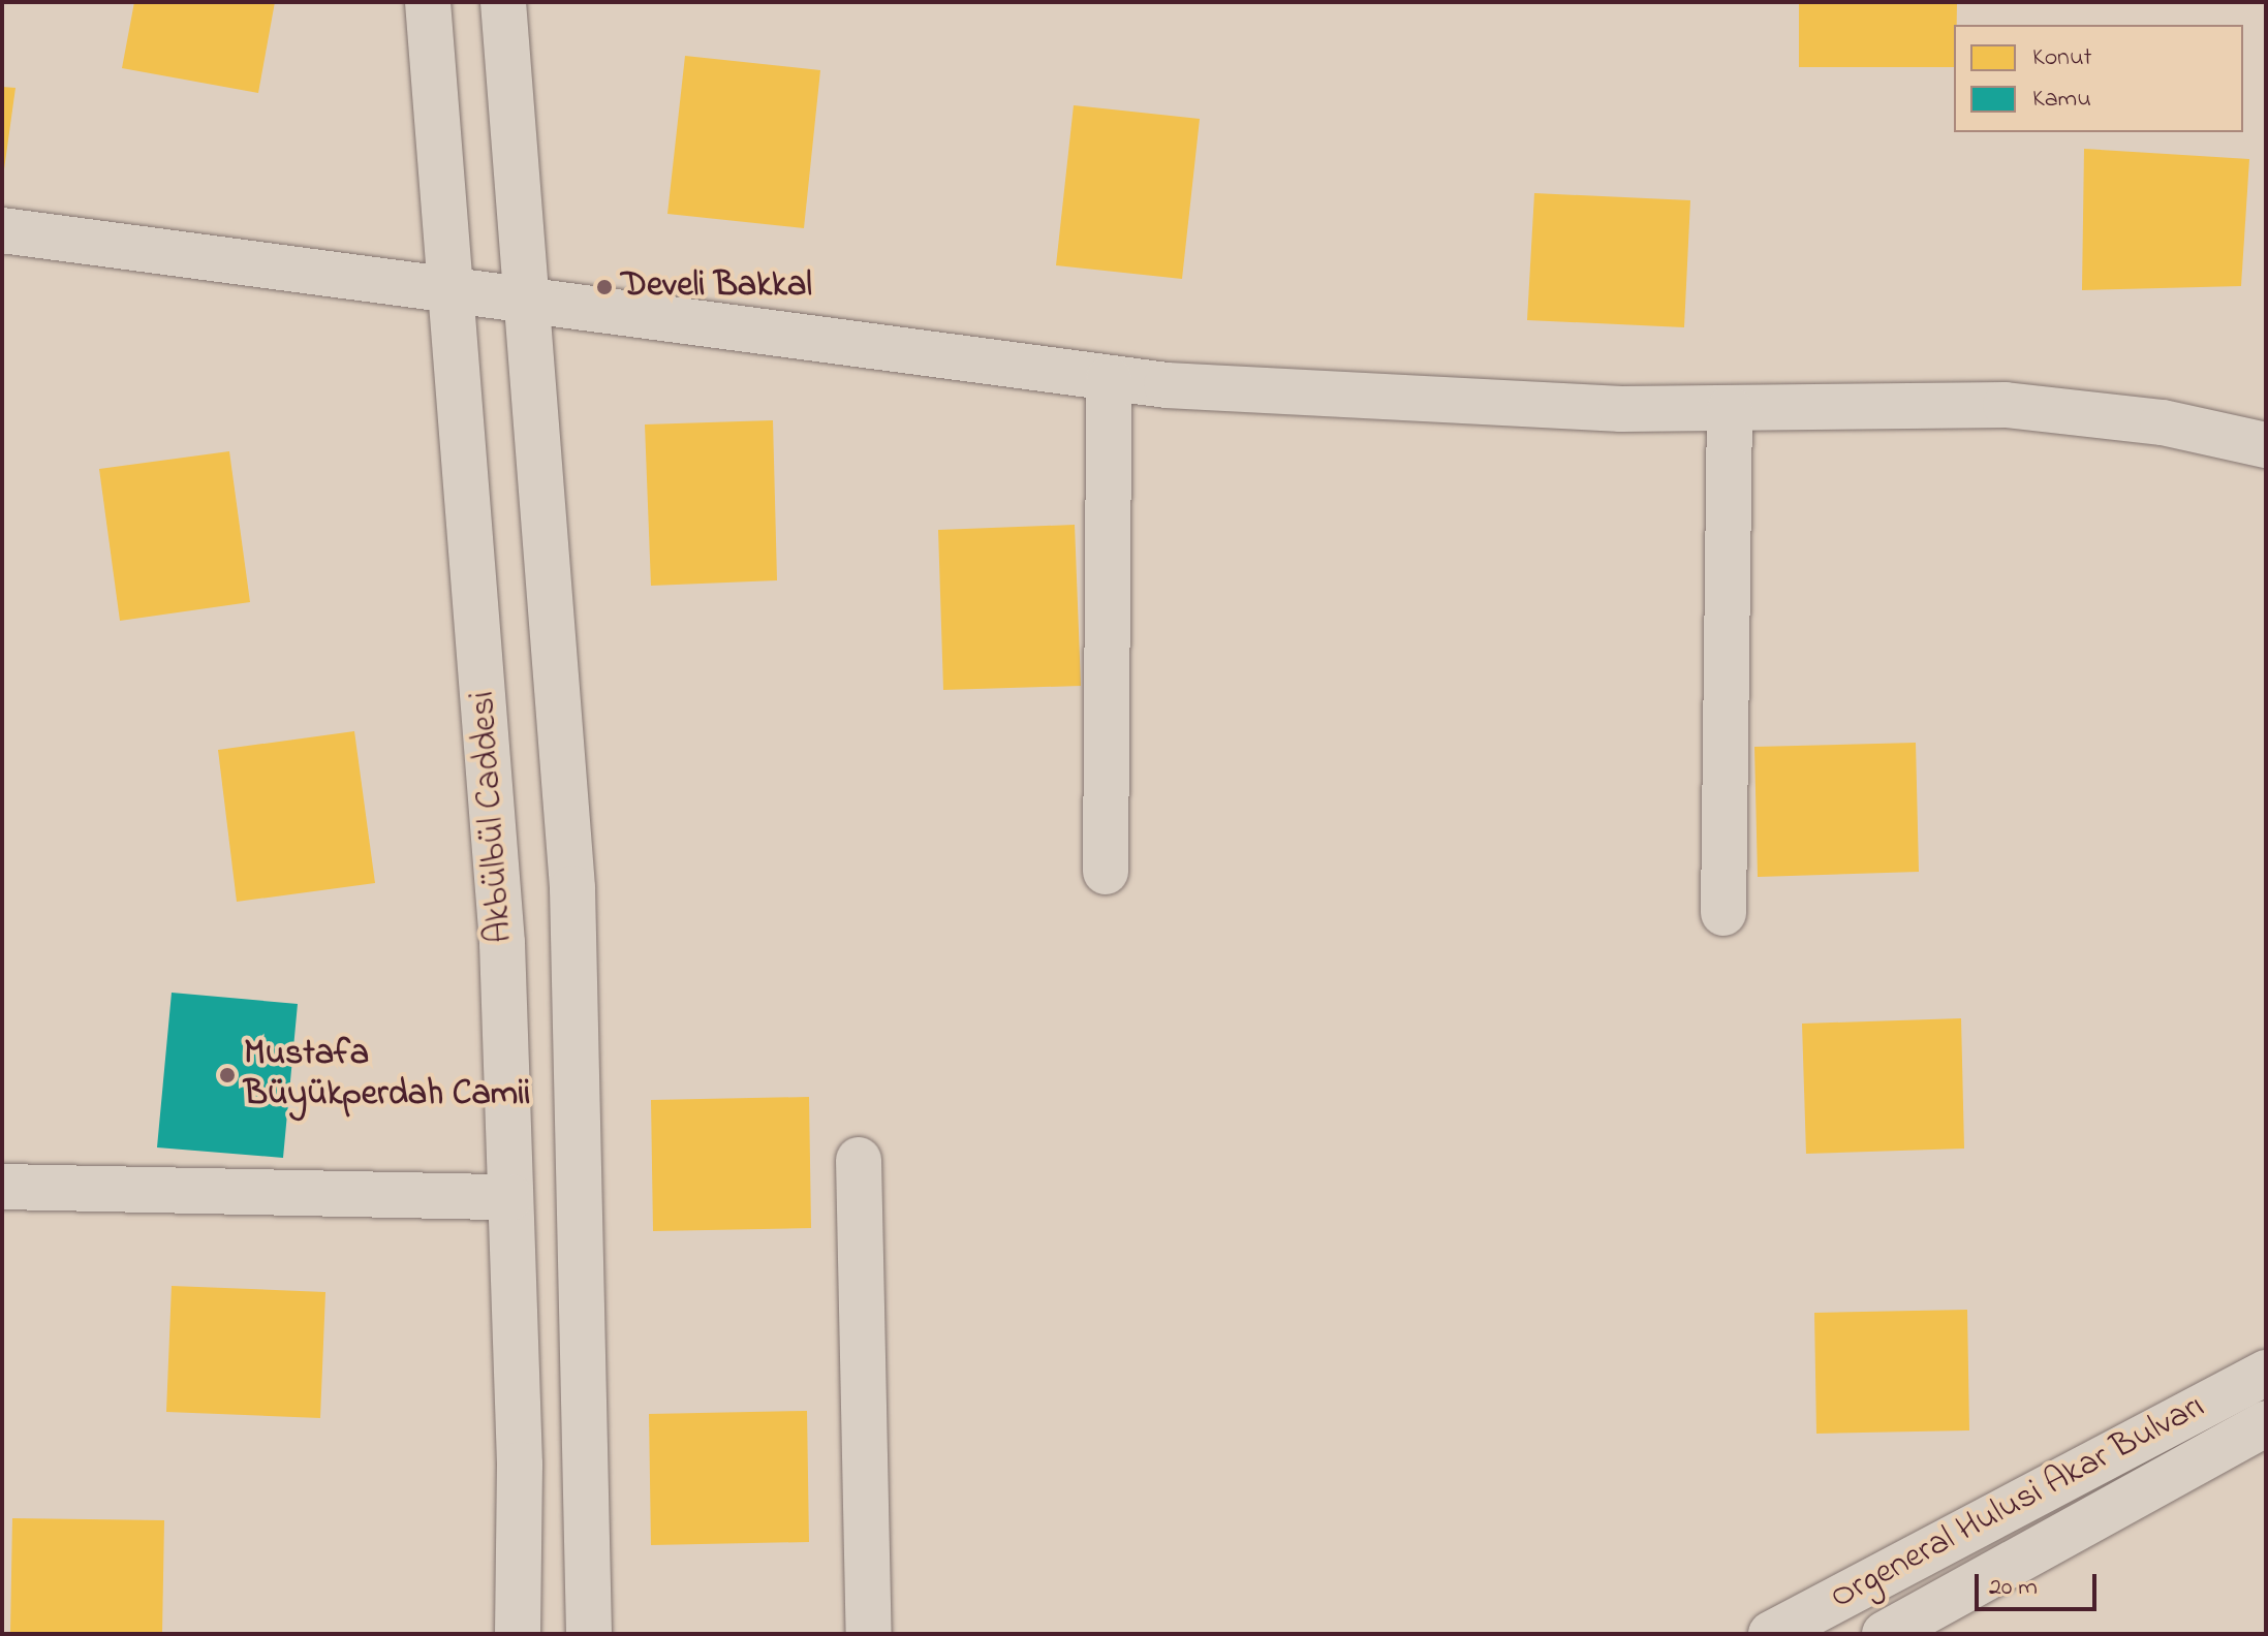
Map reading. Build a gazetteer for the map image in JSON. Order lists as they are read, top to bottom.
{
  "streets": {
    "street": ["Akbülbül Caddesi", "Orgeneral Hulusi Akar Bulvarı"]
  },
  "places": ["Develi Bakkal", "Mustafa Büyükperdah Camii"],
  "legend": ["Konut", "Kamu"],
  "scale_bar": "20 m"
}
